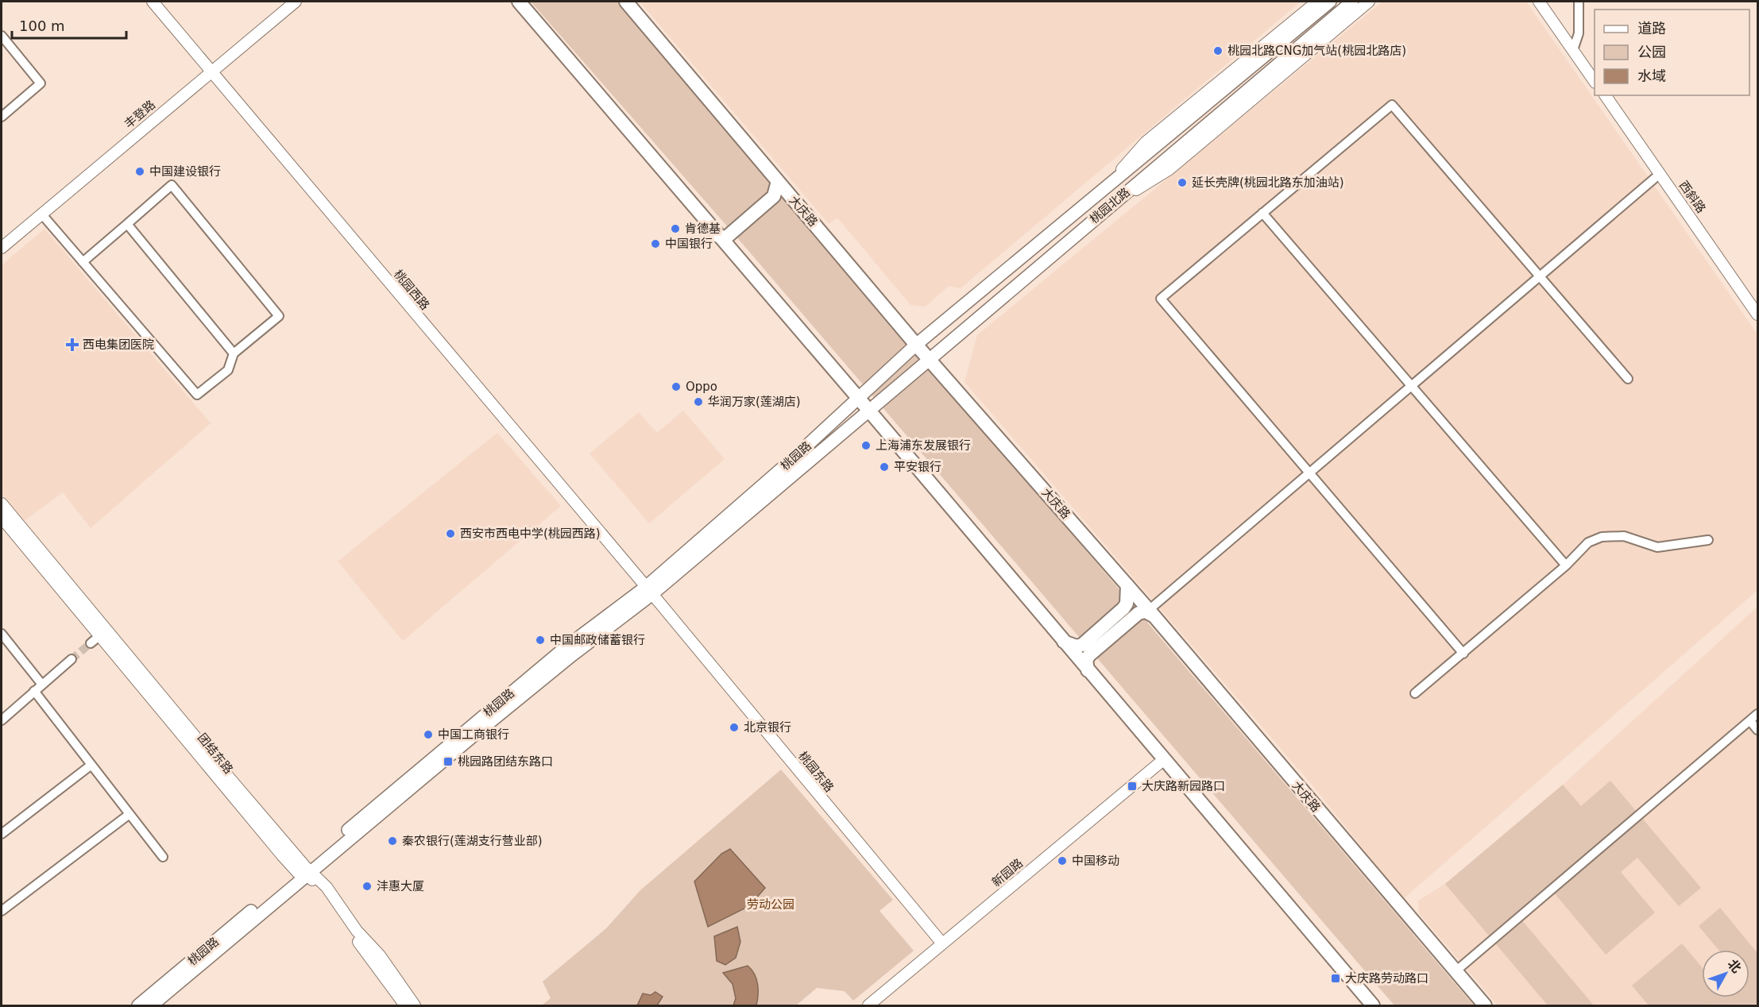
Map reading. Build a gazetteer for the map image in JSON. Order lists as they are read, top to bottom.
{
  "streets": {
    "main road": ["桃园北路", "大庆路", "桃园路"],
    "street": [
      "丰登路",
      "西斜路",
      "桃园西路",
      "团结东路",
      "桃园东路",
      "新园路"
    ]
  },
  "crossings": [
    ["丰登路", "桃园西路"],
    ["桃园北路", "大庆路"],
    ["桃园北路", "桃园路"],
    ["桃园西路", "桃园路"],
    ["桃园西路", "桃园东路"],
    ["桃园路", "团结东路"],
    ["桃园路", "桃园东路"],
    ["桃园东路", "新园路"]
  ],
  "parks": ["劳动公园"],
  "places": {
    "other": [
      "桃园北路CNG加气站(桃园北路店)",
      "中国建设银行",
      "延长壳牌(桃园北路东加油站)",
      "肯德基",
      "中国银行",
      "Oppo",
      "华润万家(莲湖店)",
      "上海浦东发展银行",
      "平安银行",
      "西安市西电中学(桃园西路)",
      "中国邮政储蓄银行",
      "北京银行",
      "中国工商银行",
      "秦农银行(莲湖支行营业部)",
      "中国移动",
      "沣惠大厦"
    ],
    "health": ["西电集团医院"],
    "transit": ["桃园路团结东路口", "大庆路新园路口", "大庆路劳动路口"]
  },
  "legend": ["道路", "公园", "水域"],
  "scale_bar": "100 m",
  "north": "top right"
}
